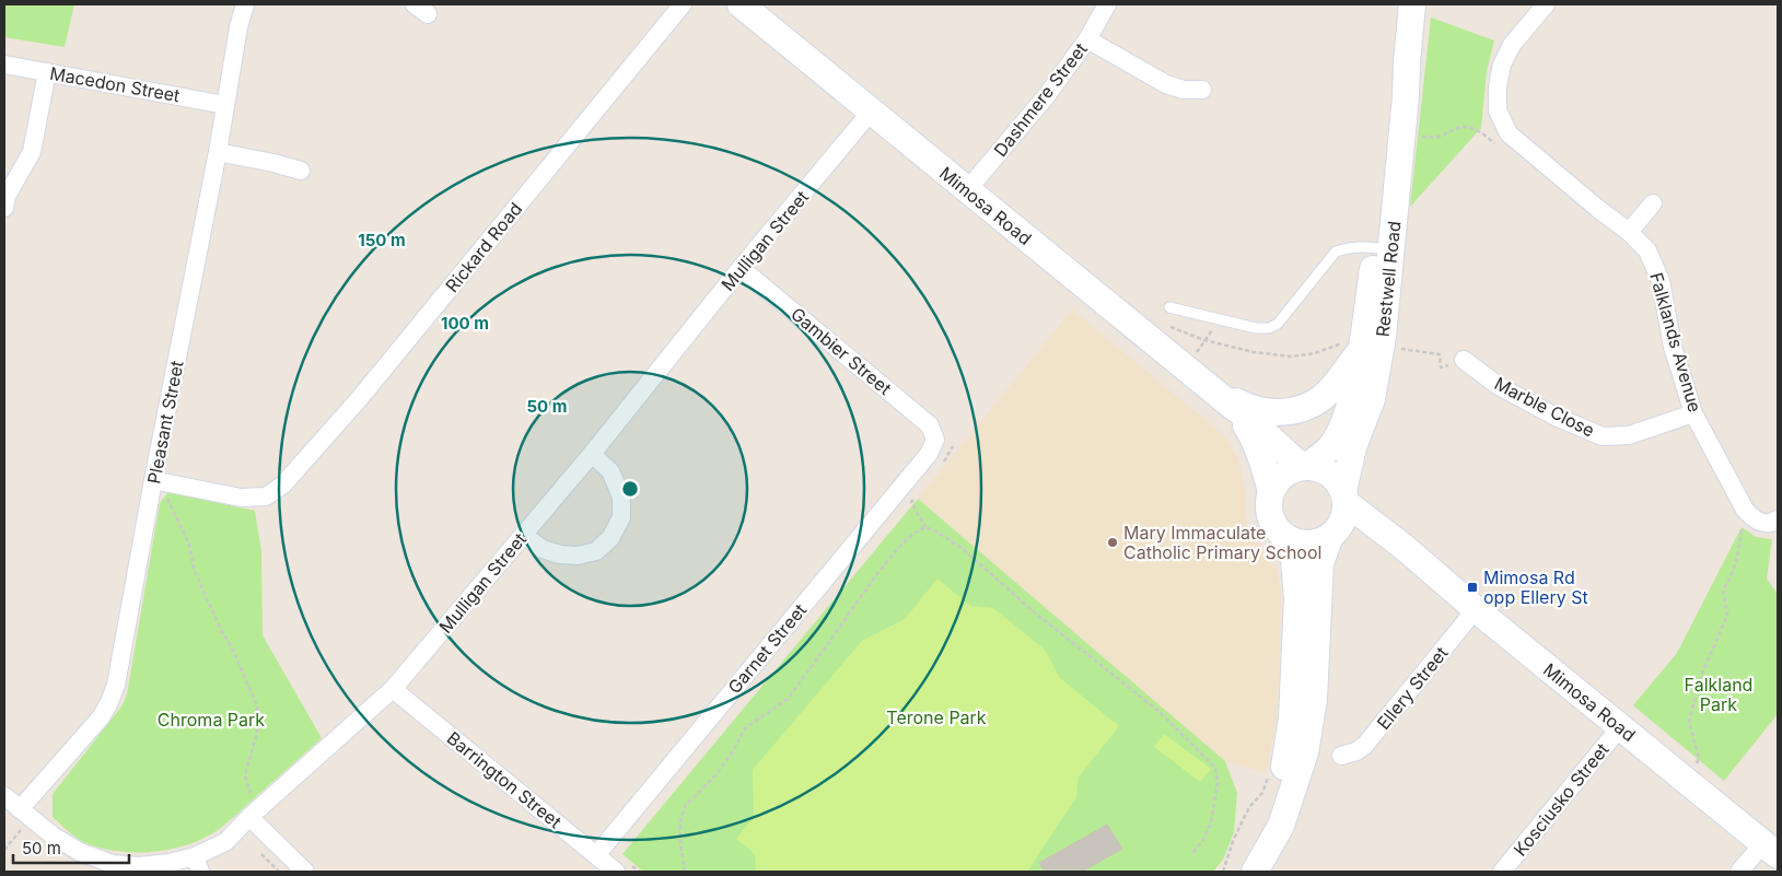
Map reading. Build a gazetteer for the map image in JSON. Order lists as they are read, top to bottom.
{
  "streets": {
    "main road": ["Mimosa Road", "Restwell Road"],
    "street": [
      "Macedon Street",
      "Dashmere Street",
      "Mulligan Street",
      "Rickard Road",
      "Falklands Avenue",
      "Gambier Street",
      "Marble Close",
      "Pleasant Street",
      "Garnet Street",
      "Ellery Street",
      "Barrington Street",
      "Kosciusko Street"
    ]
  },
  "crossings": [
    ["Macedon Street", "Pleasant Street"],
    ["Dashmere Street", "Mimosa Road"],
    ["Mimosa Road", "Mulligan Street"],
    ["Mimosa Road", "Restwell Road"],
    ["Mimosa Road", "Ellery Street"],
    ["Mimosa Road", "Kosciusko Street"],
    ["Mulligan Street", "Gambier Street"],
    ["Mulligan Street", "Pleasant Street"],
    ["Mulligan Street", "Barrington Street"],
    ["Rickard Road", "Pleasant Street"],
    ["Falklands Avenue", "Marble Close"],
    ["Gambier Street", "Garnet Street"],
    ["Garnet Street", "Barrington Street"]
  ],
  "parks": ["Falkland Park", "Terone Park", "Chroma Park"],
  "places": {
    "other": ["Mary Immaculate Catholic Primary School"],
    "transit": ["Mimosa Rd opp Ellery St"]
  },
  "scale_bar": "50 m",
  "rings": ["150 m", "100 m", "50 m"]
}
